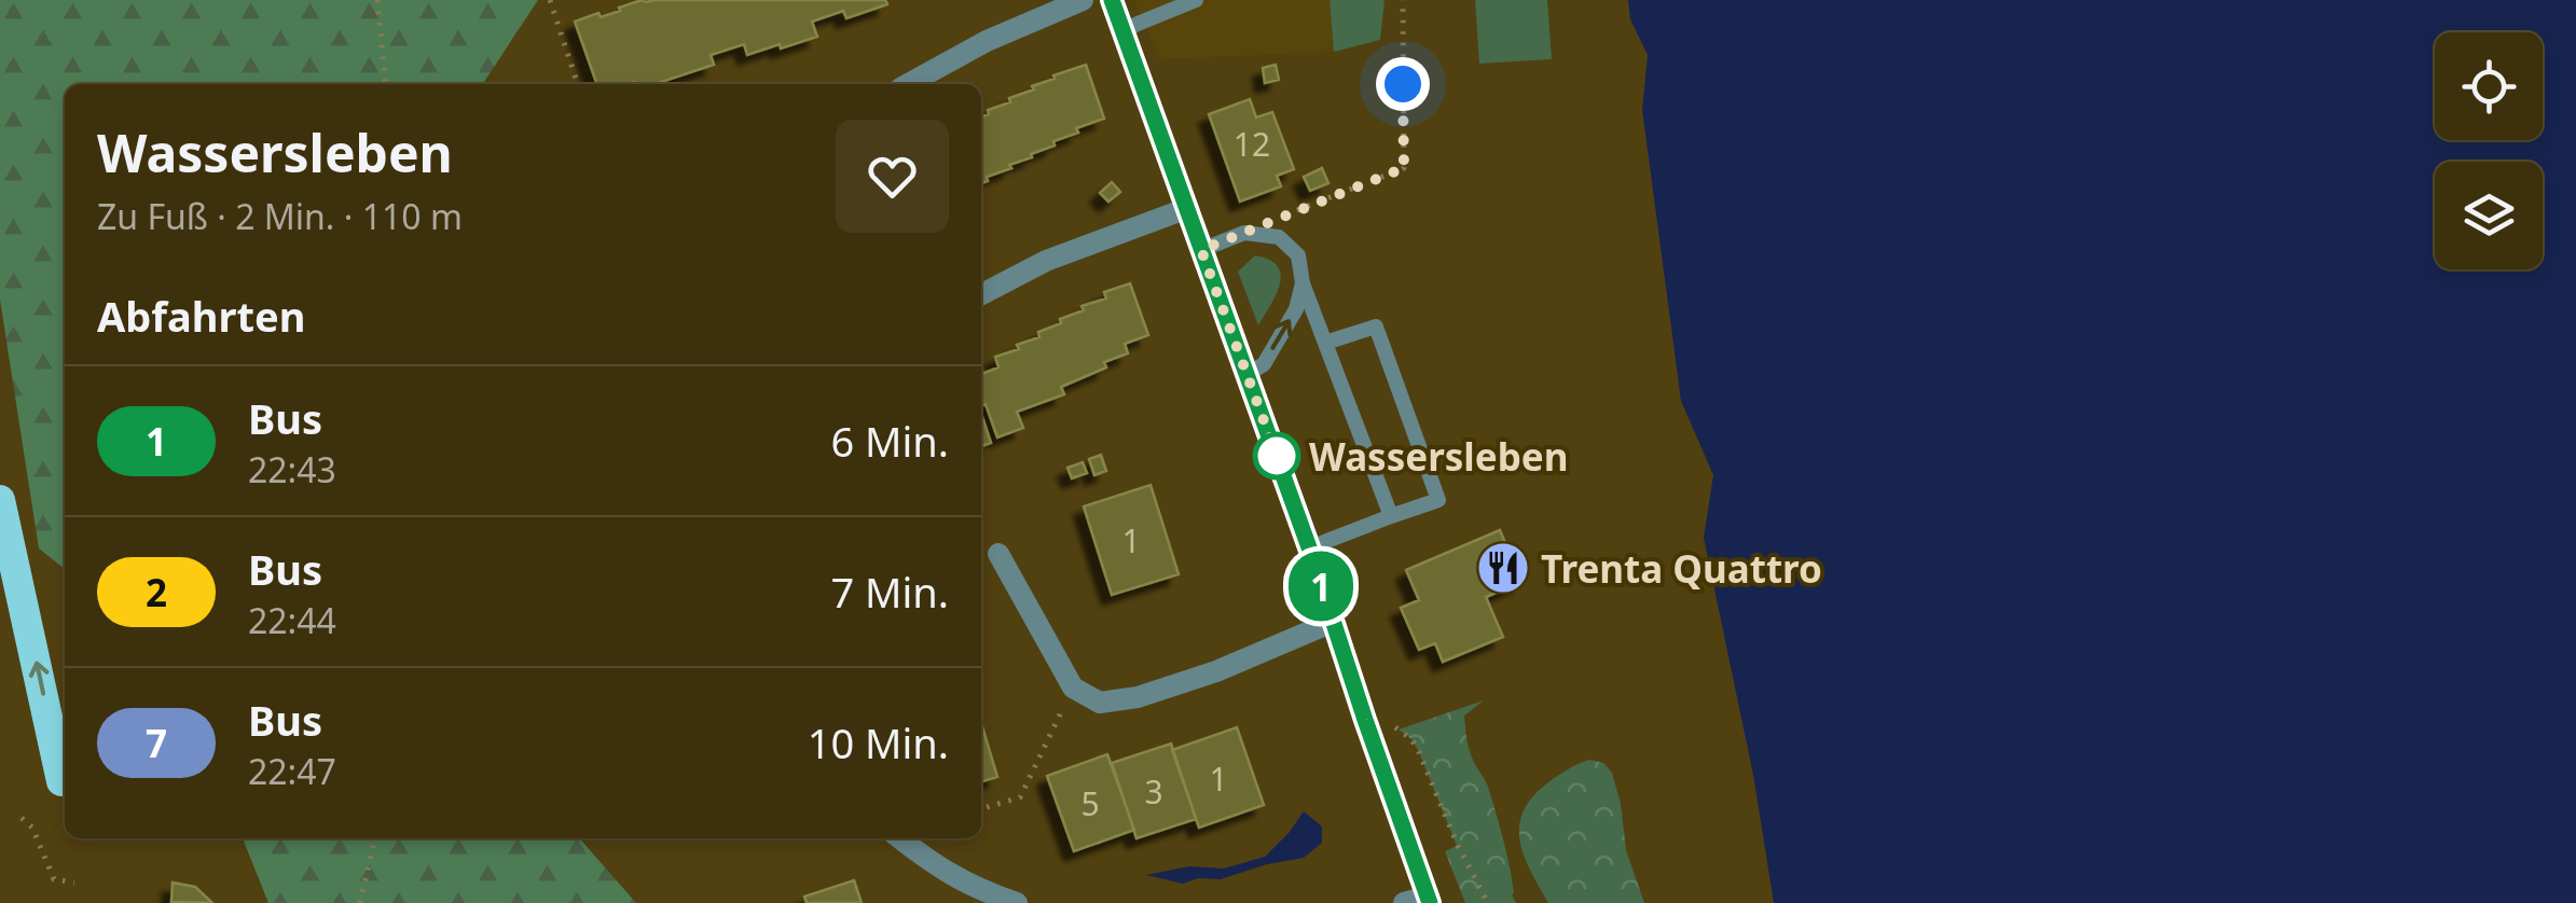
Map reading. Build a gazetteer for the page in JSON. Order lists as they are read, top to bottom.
{
  "places": {
    "other": ["Wassersleben"],
    "restaurant": ["Trenta Quattro"]
  },
  "lines": ["bus line 1"],
  "house_numbers": [
    "12",
    "1",
    "1",
    "3",
    "5"
  ],
  "page": {
    "on_map": "1",
    "heading": [
      ["Wassersleben", "Zu Fuß · 2 Min. · 110 m"],
      "Abfahrten"
    ],
    "list": [
      {
        "mark": "1",
        "name": "Bus",
        "note": "22:43",
        "value": "6 Min."
      },
      {
        "mark": "2",
        "name": "Bus",
        "note": "22:44",
        "value": "7 Min."
      },
      {
        "mark": "7",
        "name": "Bus",
        "note": "22:47",
        "value": "10 Min."
      }
    ]
  }
}
